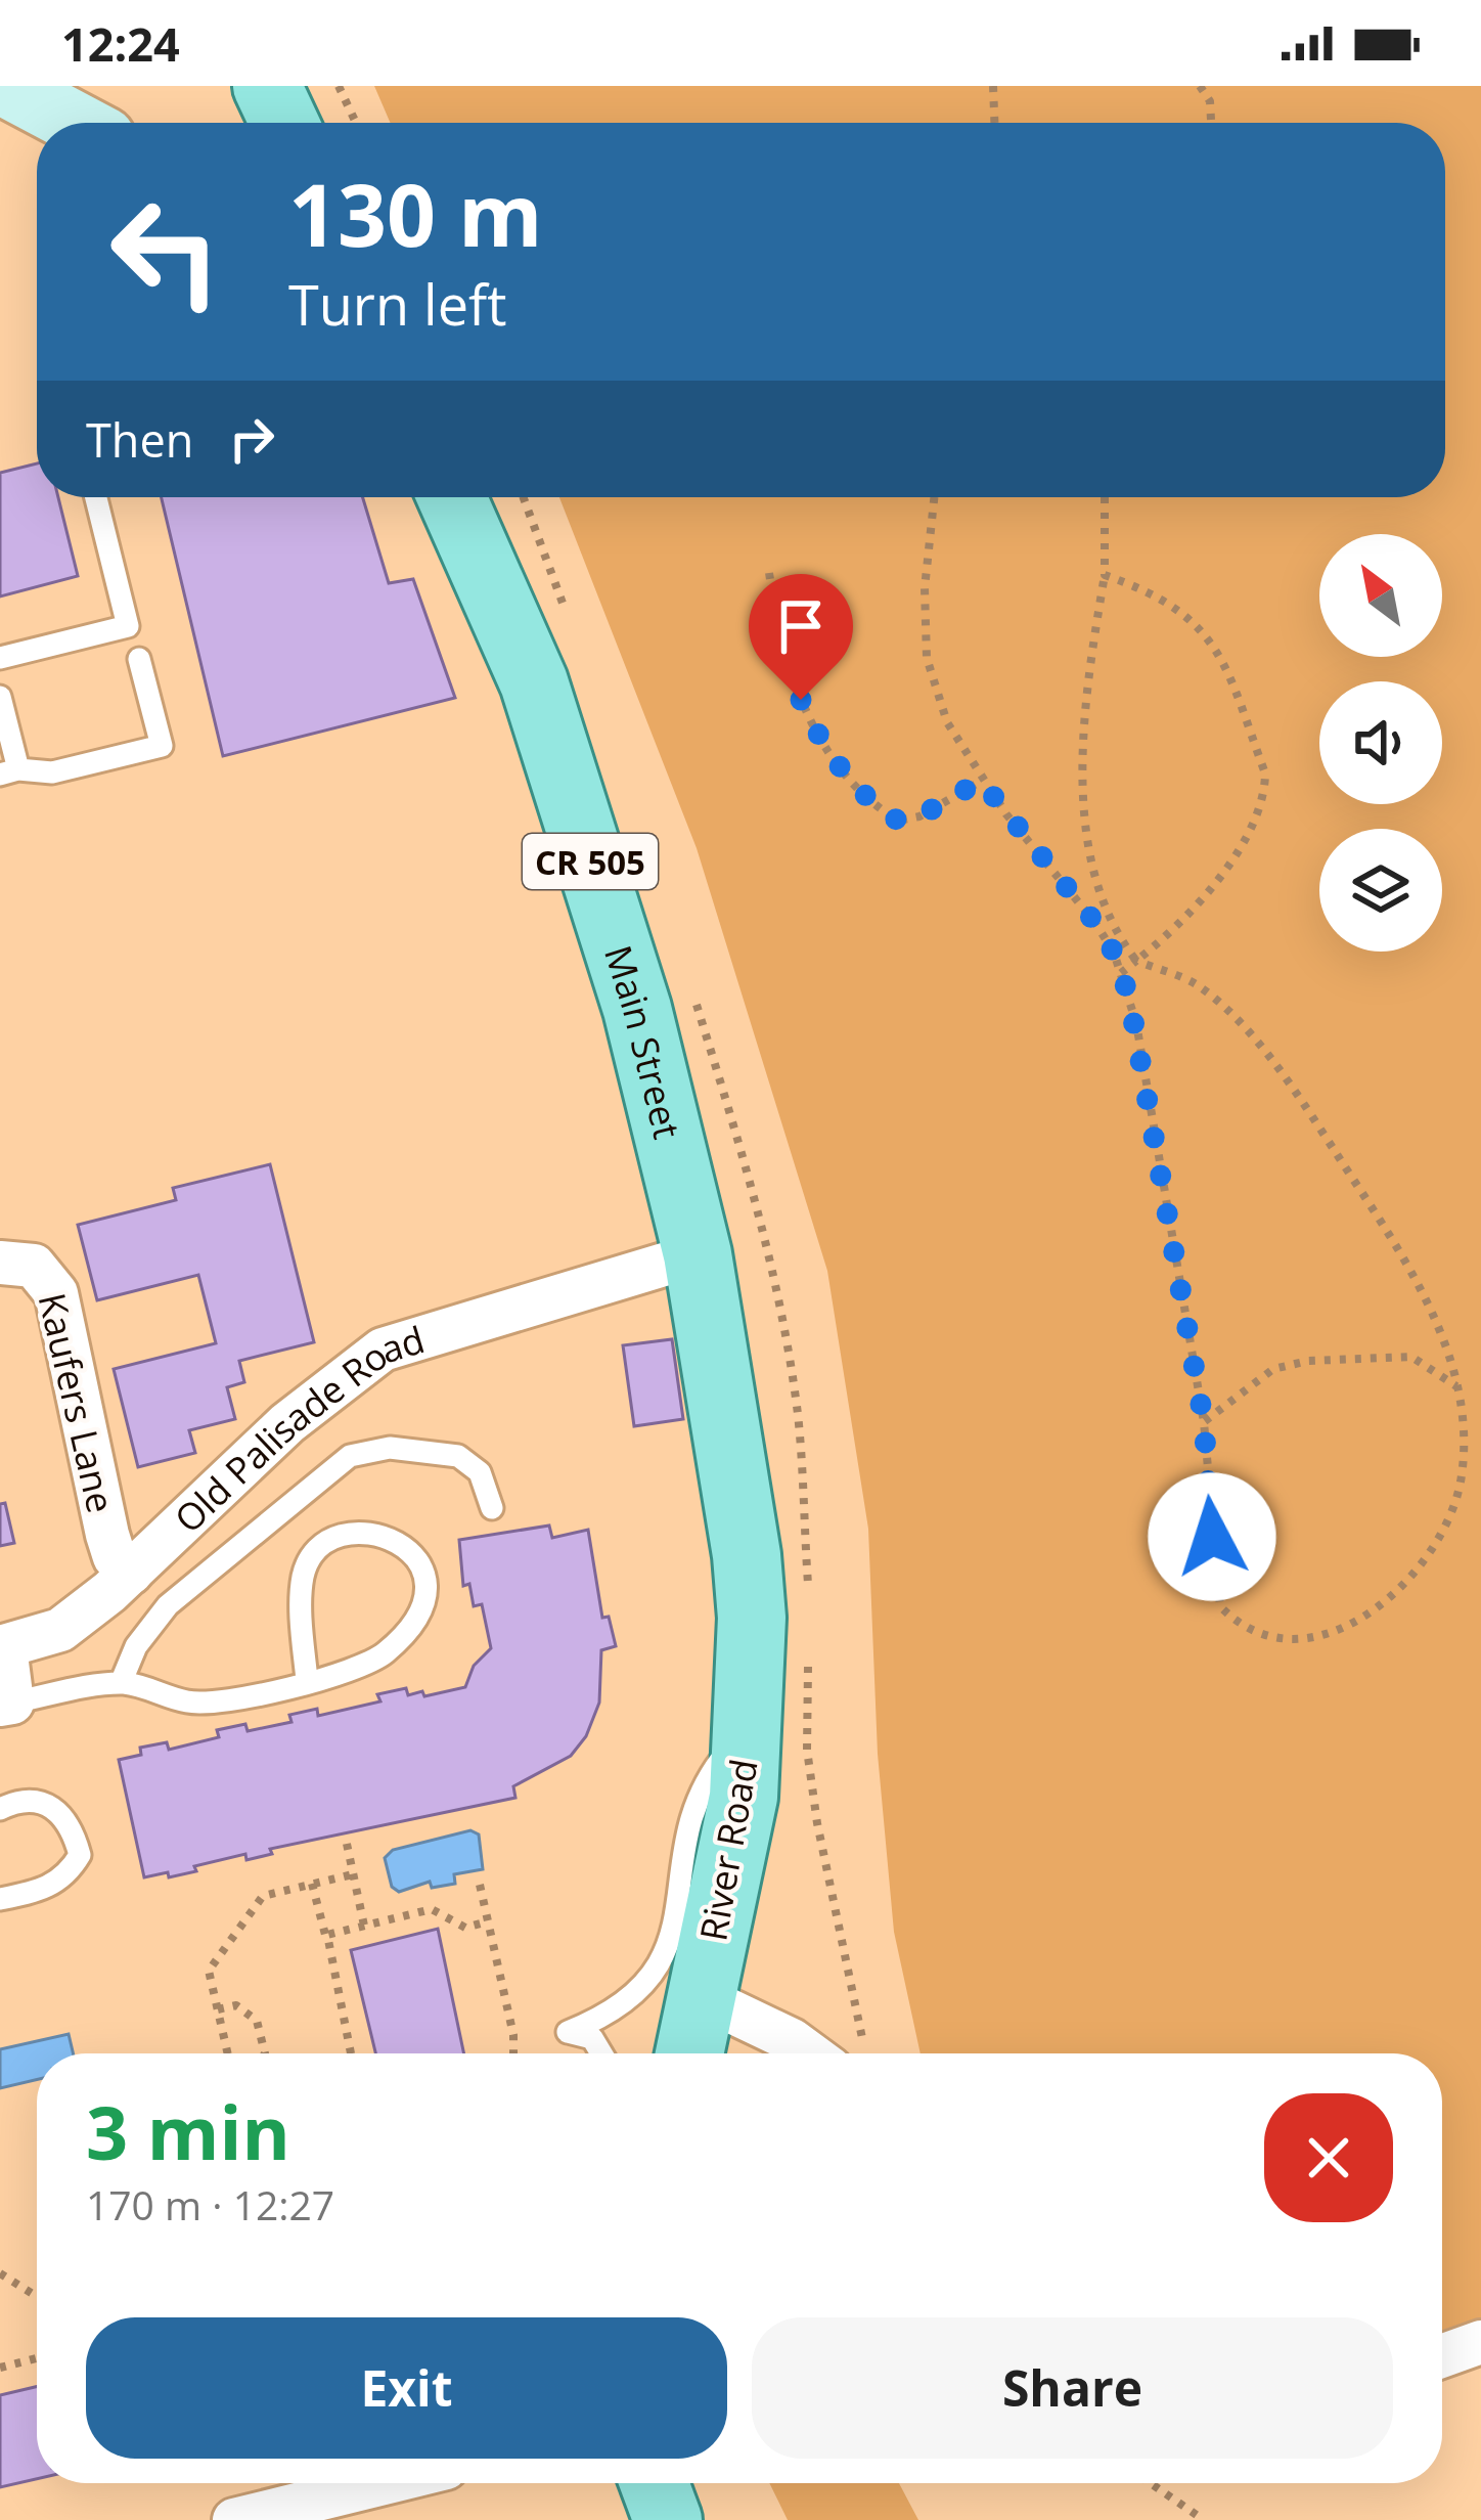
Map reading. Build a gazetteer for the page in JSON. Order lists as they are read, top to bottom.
{
  "streets": {
    "main road": ["CR 505", "Main Street", "River Road"],
    "street": ["Kaufers Lane", "Old Palisade Road"]
  },
  "crossings": [
    ["Main Street", "Old Palisade Road"],
    ["Main Street", "River Road"],
    ["Kaufers Lane", "Old Palisade Road"]
  ],
  "north": "top left",
  "page": {
    "status": "12:24",
    "turn": ["130 m", "Turn left"],
    "then": "Then",
    "heading": ["3 min", "170 m · 12:27"],
    "buttons": ["Exit", "Share"]
  }
}
